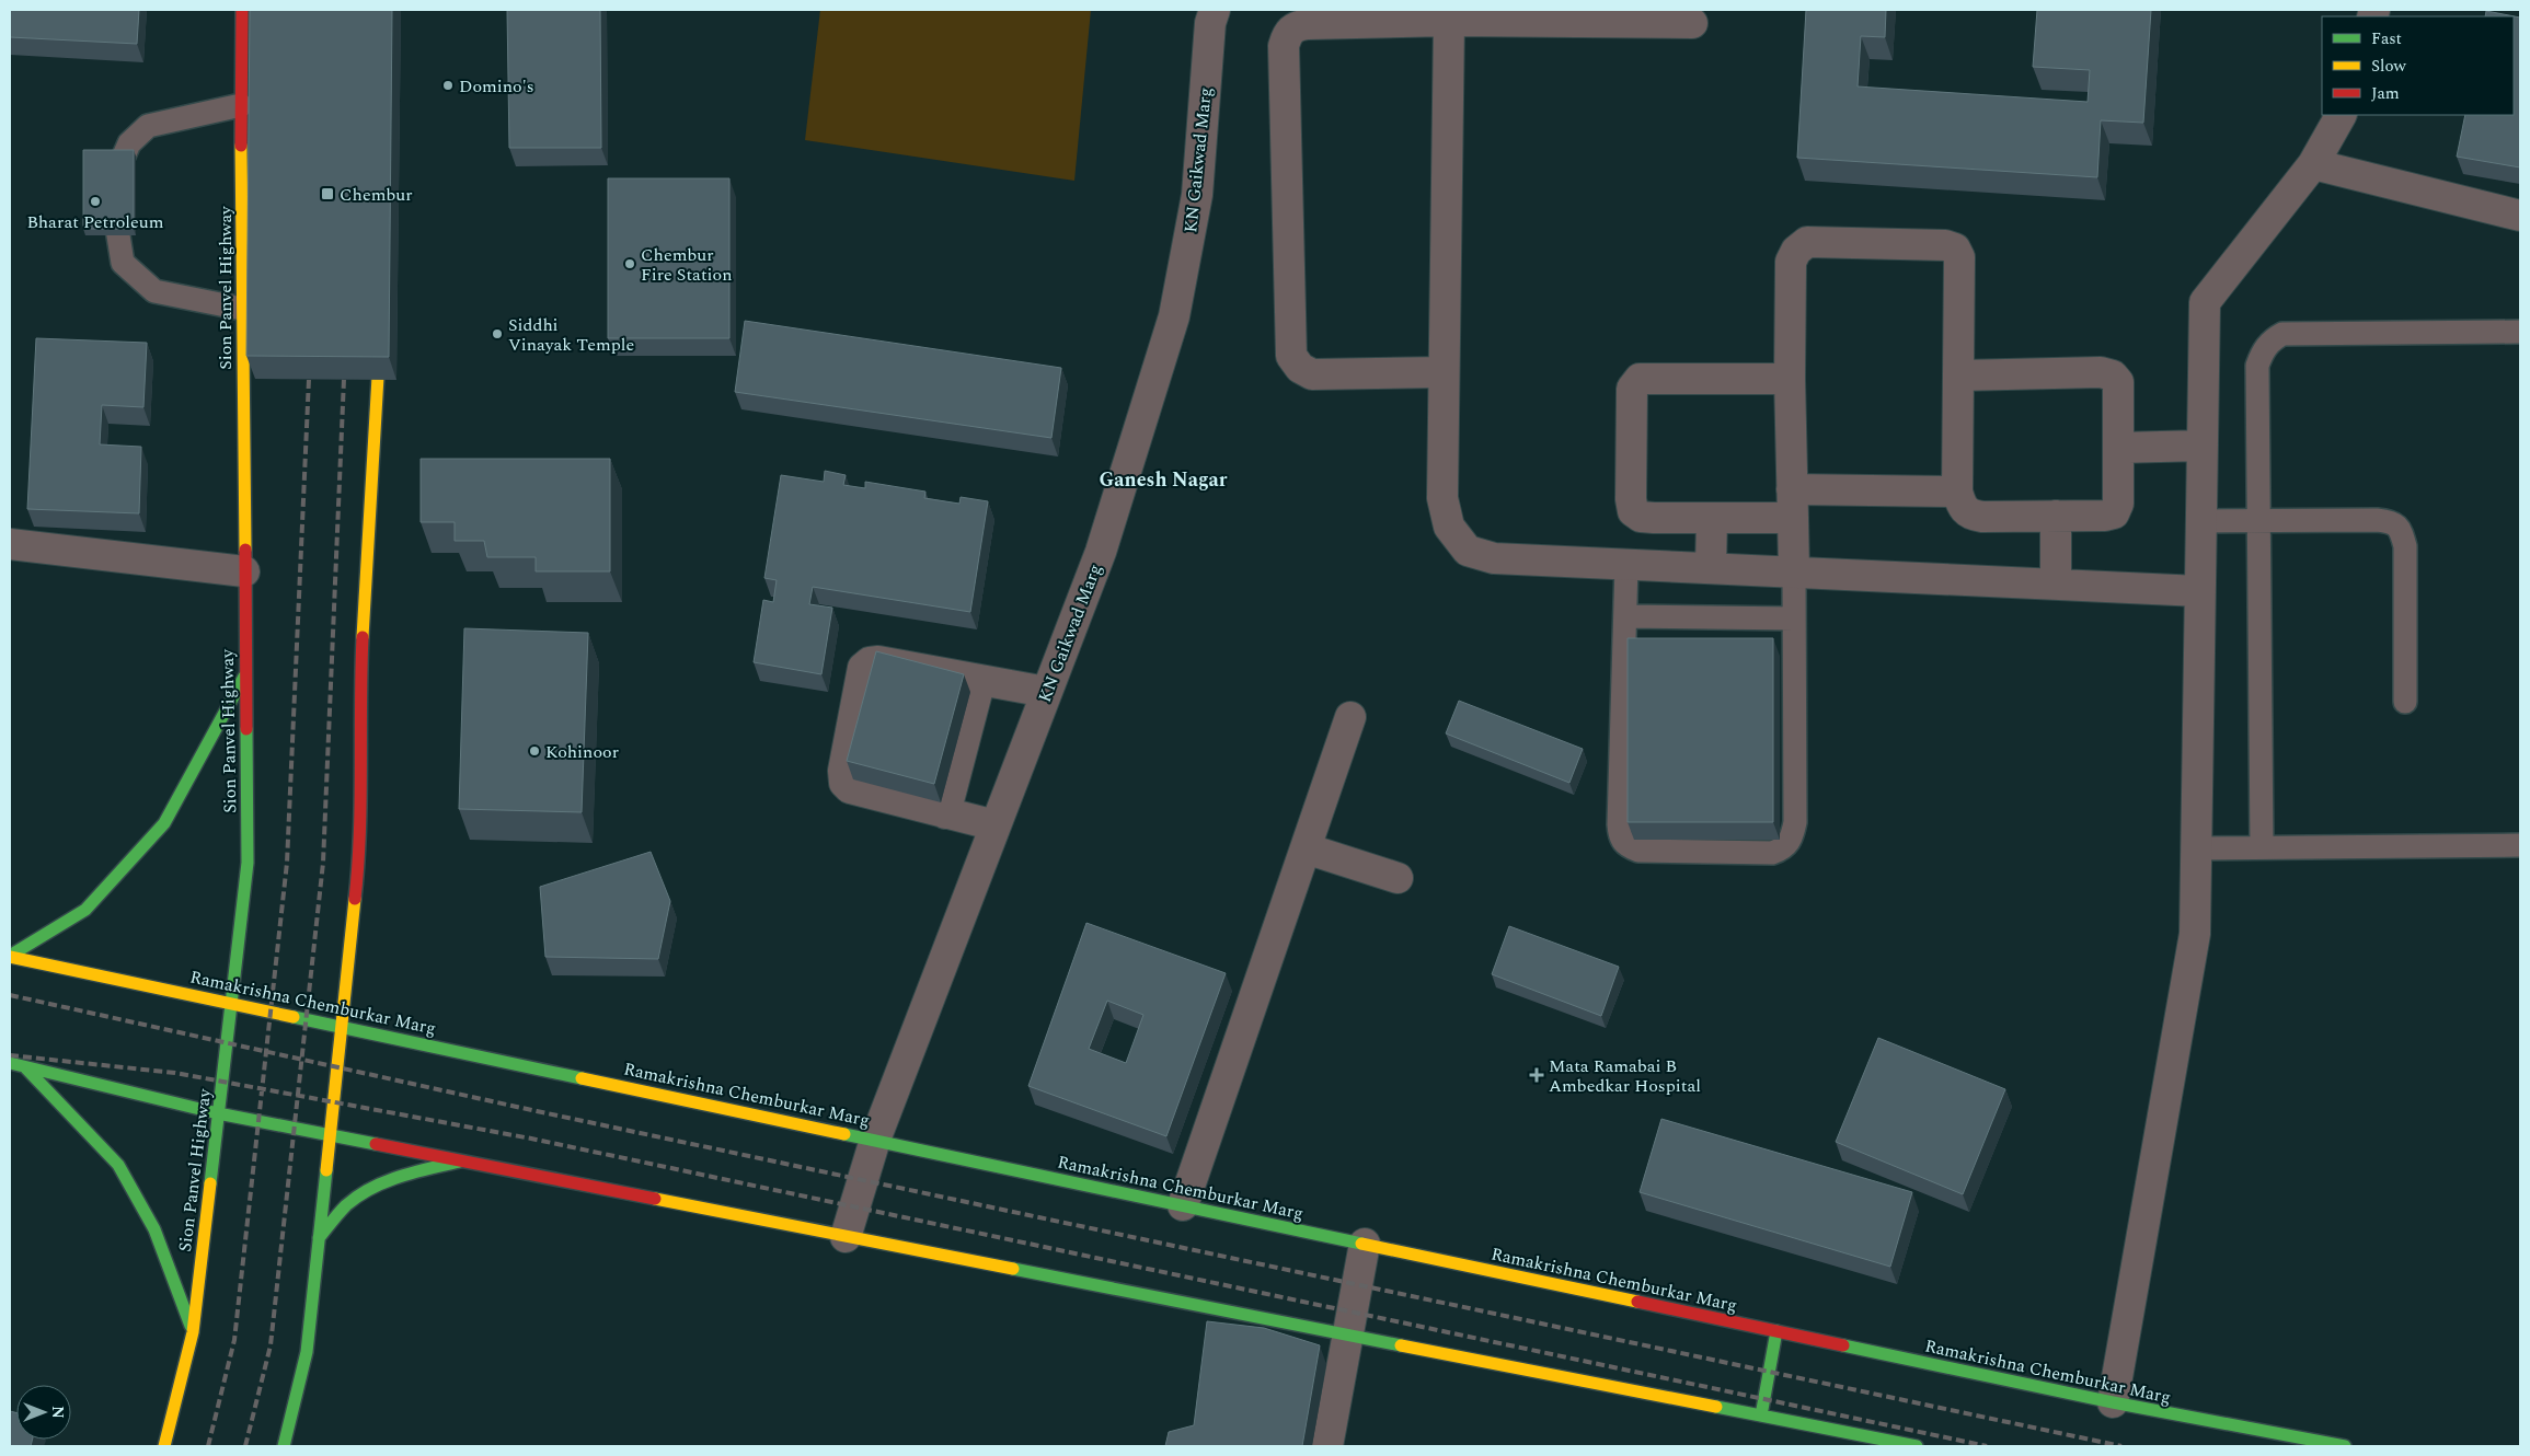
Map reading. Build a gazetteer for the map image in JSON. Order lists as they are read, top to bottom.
{
  "streets": {
    "main road": ["Sion Panvel Highway", "Ramakrishna Chemburkar Marg"],
    "street": ["KN Gaikwad Marg"]
  },
  "crossings": [
    ["KN Gaikwad Marg", "Ramakrishna Chemburkar Marg"],
    ["Sion Panvel Highway", "Ramakrishna Chemburkar Marg"]
  ],
  "districts": ["Ganesh Nagar"],
  "places": {
    "other": [
      "Domino's",
      "Bharat Petroleum",
      "Chembur Fire Station",
      "Siddhi Vinayak Temple",
      "Kohinoor"
    ],
    "transit": ["Chembur"],
    "health": ["Mata Ramabai B Ambedkar Hospital"]
  },
  "legend": ["Fast", "Slow", "Jam"],
  "north": "right"
}
